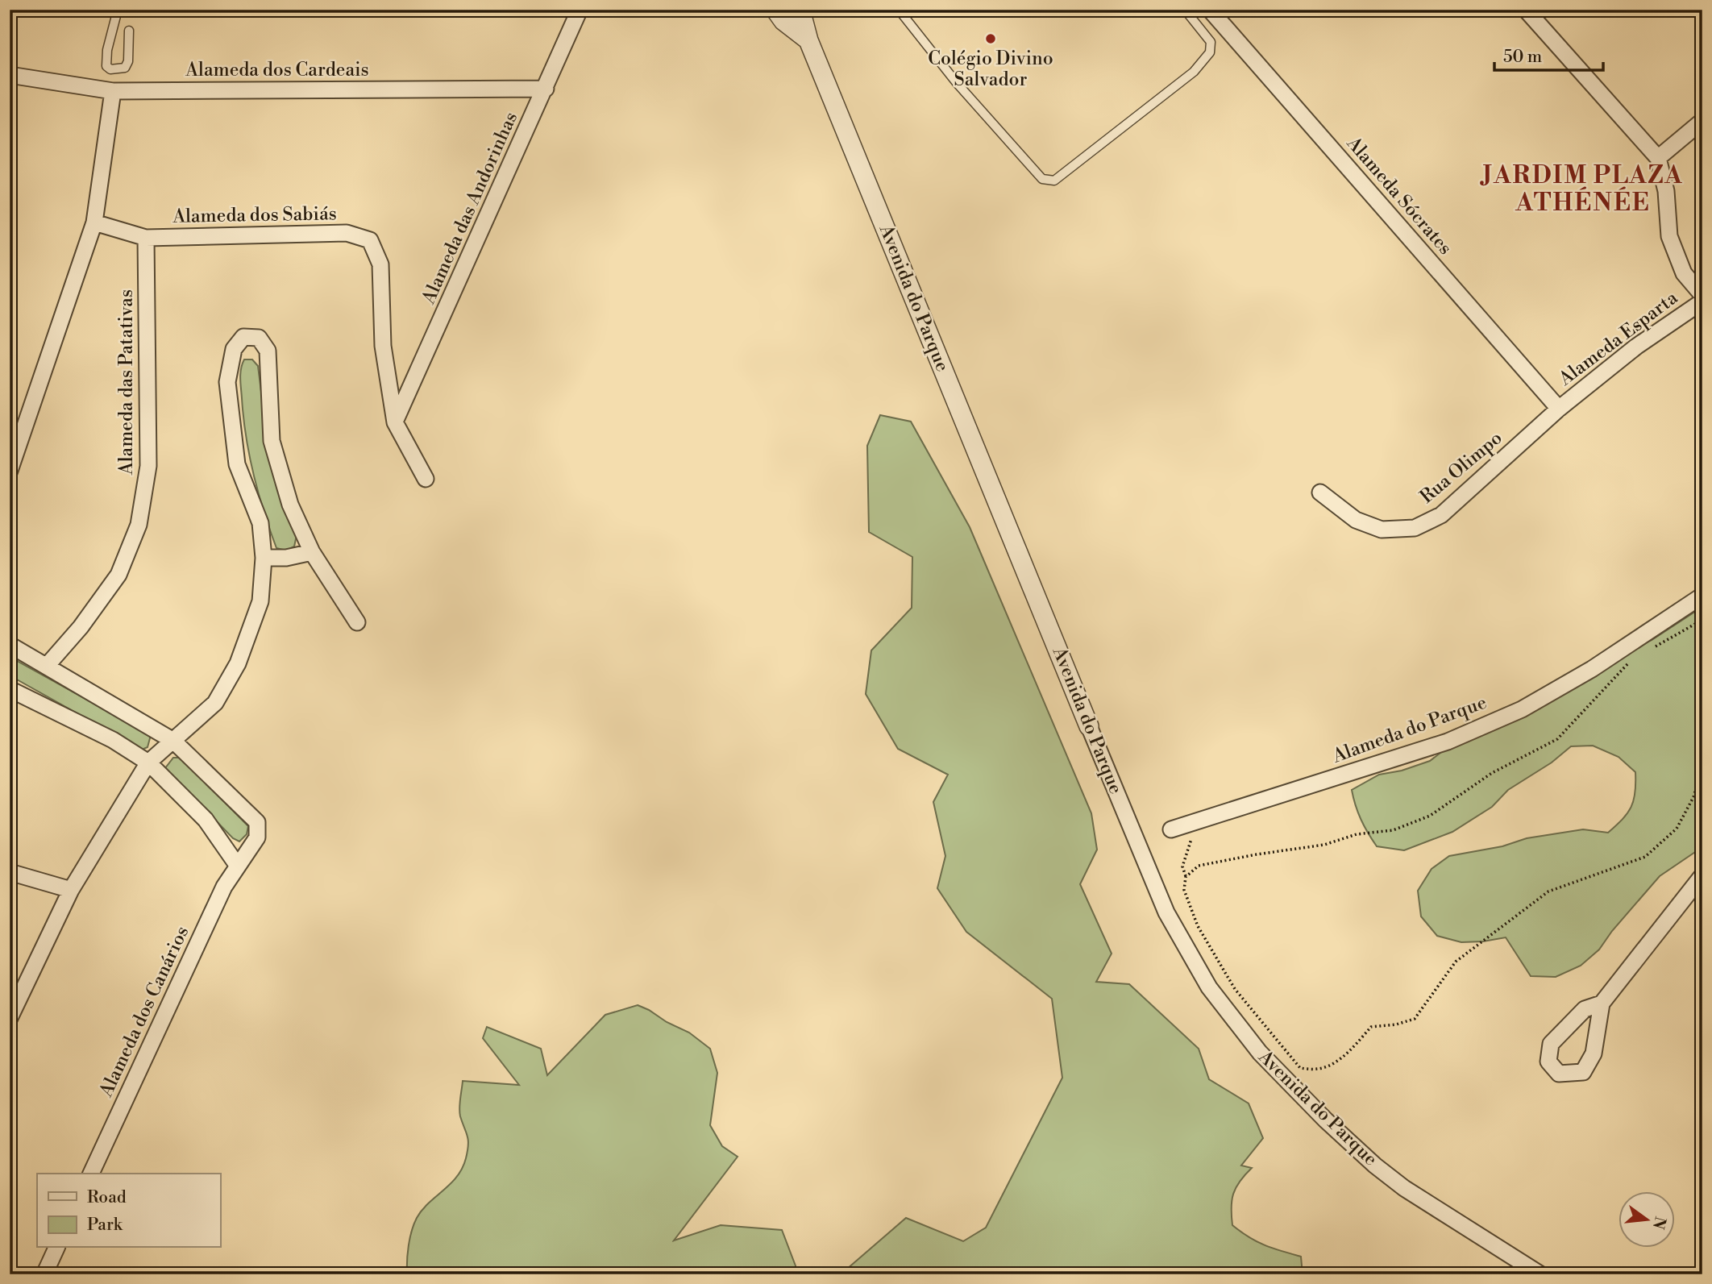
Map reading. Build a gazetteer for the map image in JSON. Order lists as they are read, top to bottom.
{
  "streets": {
    "street": [
      "Alameda dos Cardeais",
      "Alameda Sócrates",
      "Alameda das Andorinhas",
      "Alameda dos Sabiás",
      "Avenida do Parque",
      "Alameda Esparta",
      "Alameda das Patativas",
      "Rua Olimpo",
      "Alameda do Parque",
      "Alameda dos Canários"
    ]
  },
  "crossings": [
    ["Alameda dos Cardeais", "Alameda das Andorinhas"],
    ["Alameda Sócrates", "Alameda Esparta"],
    ["Alameda Sócrates", "Rua Olimpo"],
    ["Alameda das Andorinhas", "Alameda dos Sabiás"],
    ["Alameda dos Sabiás", "Alameda das Patativas"],
    ["Alameda Esparta", "Rua Olimpo"],
    ["Alameda das Patativas", "Alameda dos Canários"]
  ],
  "districts": ["JARDIM PLAZA ATHÉNÉE"],
  "places": ["Colégio Divino Salvador"],
  "legend": ["Road", "Park"],
  "scale_bar": "50 m",
  "north": "right"
}
